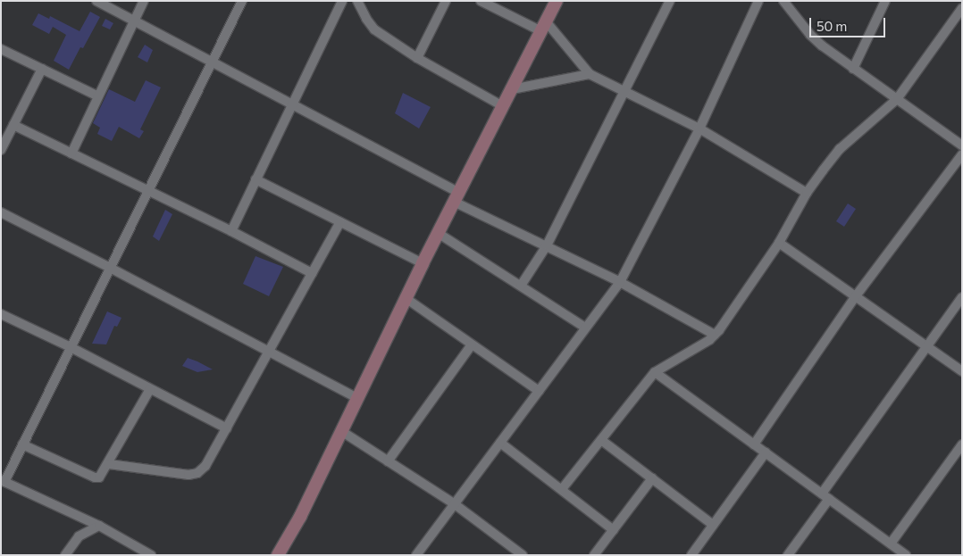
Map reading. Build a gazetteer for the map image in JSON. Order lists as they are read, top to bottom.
{
  "scale_bar": "50 m"
}
